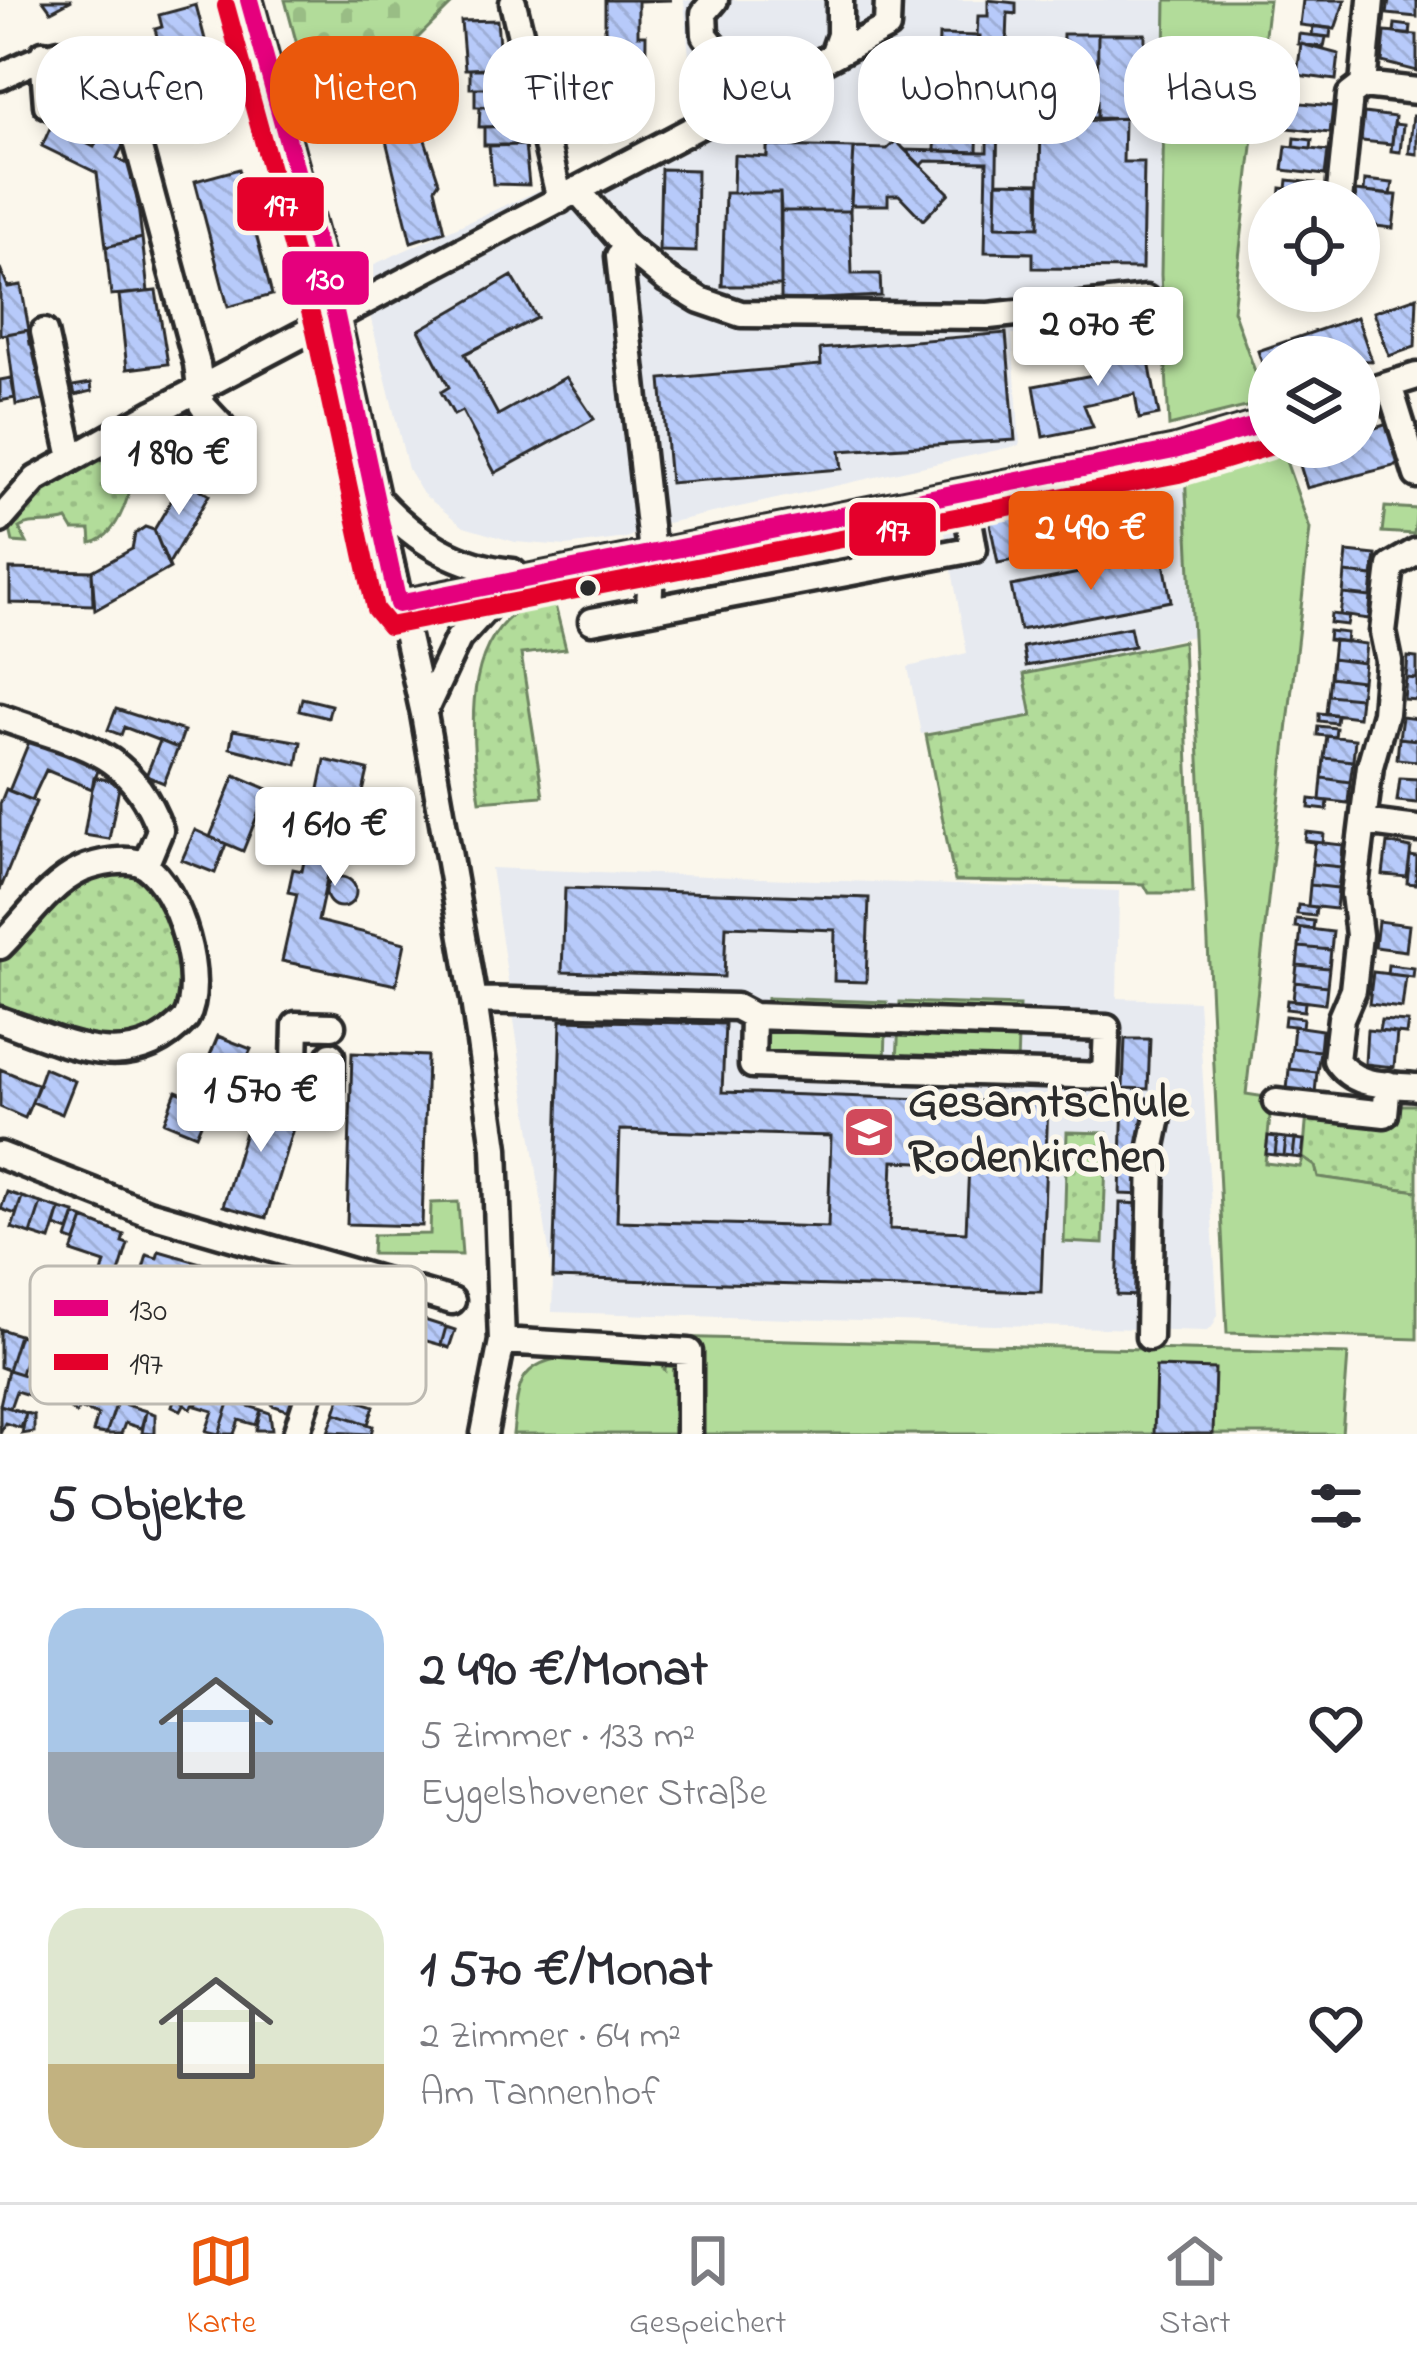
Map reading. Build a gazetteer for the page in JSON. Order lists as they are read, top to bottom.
{
  "places": {
    "school or university": ["Gesamtschule Rodenkirchen"]
  },
  "lines": ["transit line 130", "transit line 197"],
  "legend": ["130", "197"],
  "page": {
    "chip": [
      "Kaufen",
      "Mieten",
      "Filter",
      "Neu",
      "Wohnung",
      "Haus"
    ],
    "price": [
      "2 070 €",
      "1 890 €",
      "2 490 €",
      "1 610 €",
      "1 570 €"
    ],
    "heading": "5 Objekte",
    "list": [
      {
        "name": "2 490 €/Monat",
        "note": "5 Zimmer · 133 m² · Eygelshovener Straße"
      },
      {
        "name": "1 570 €/Monat",
        "note": "2 Zimmer · 64 m² · Am Tannenhof"
      }
    ],
    "tabs": ["Karte", "Gespeichert", "Start"]
  }
}
